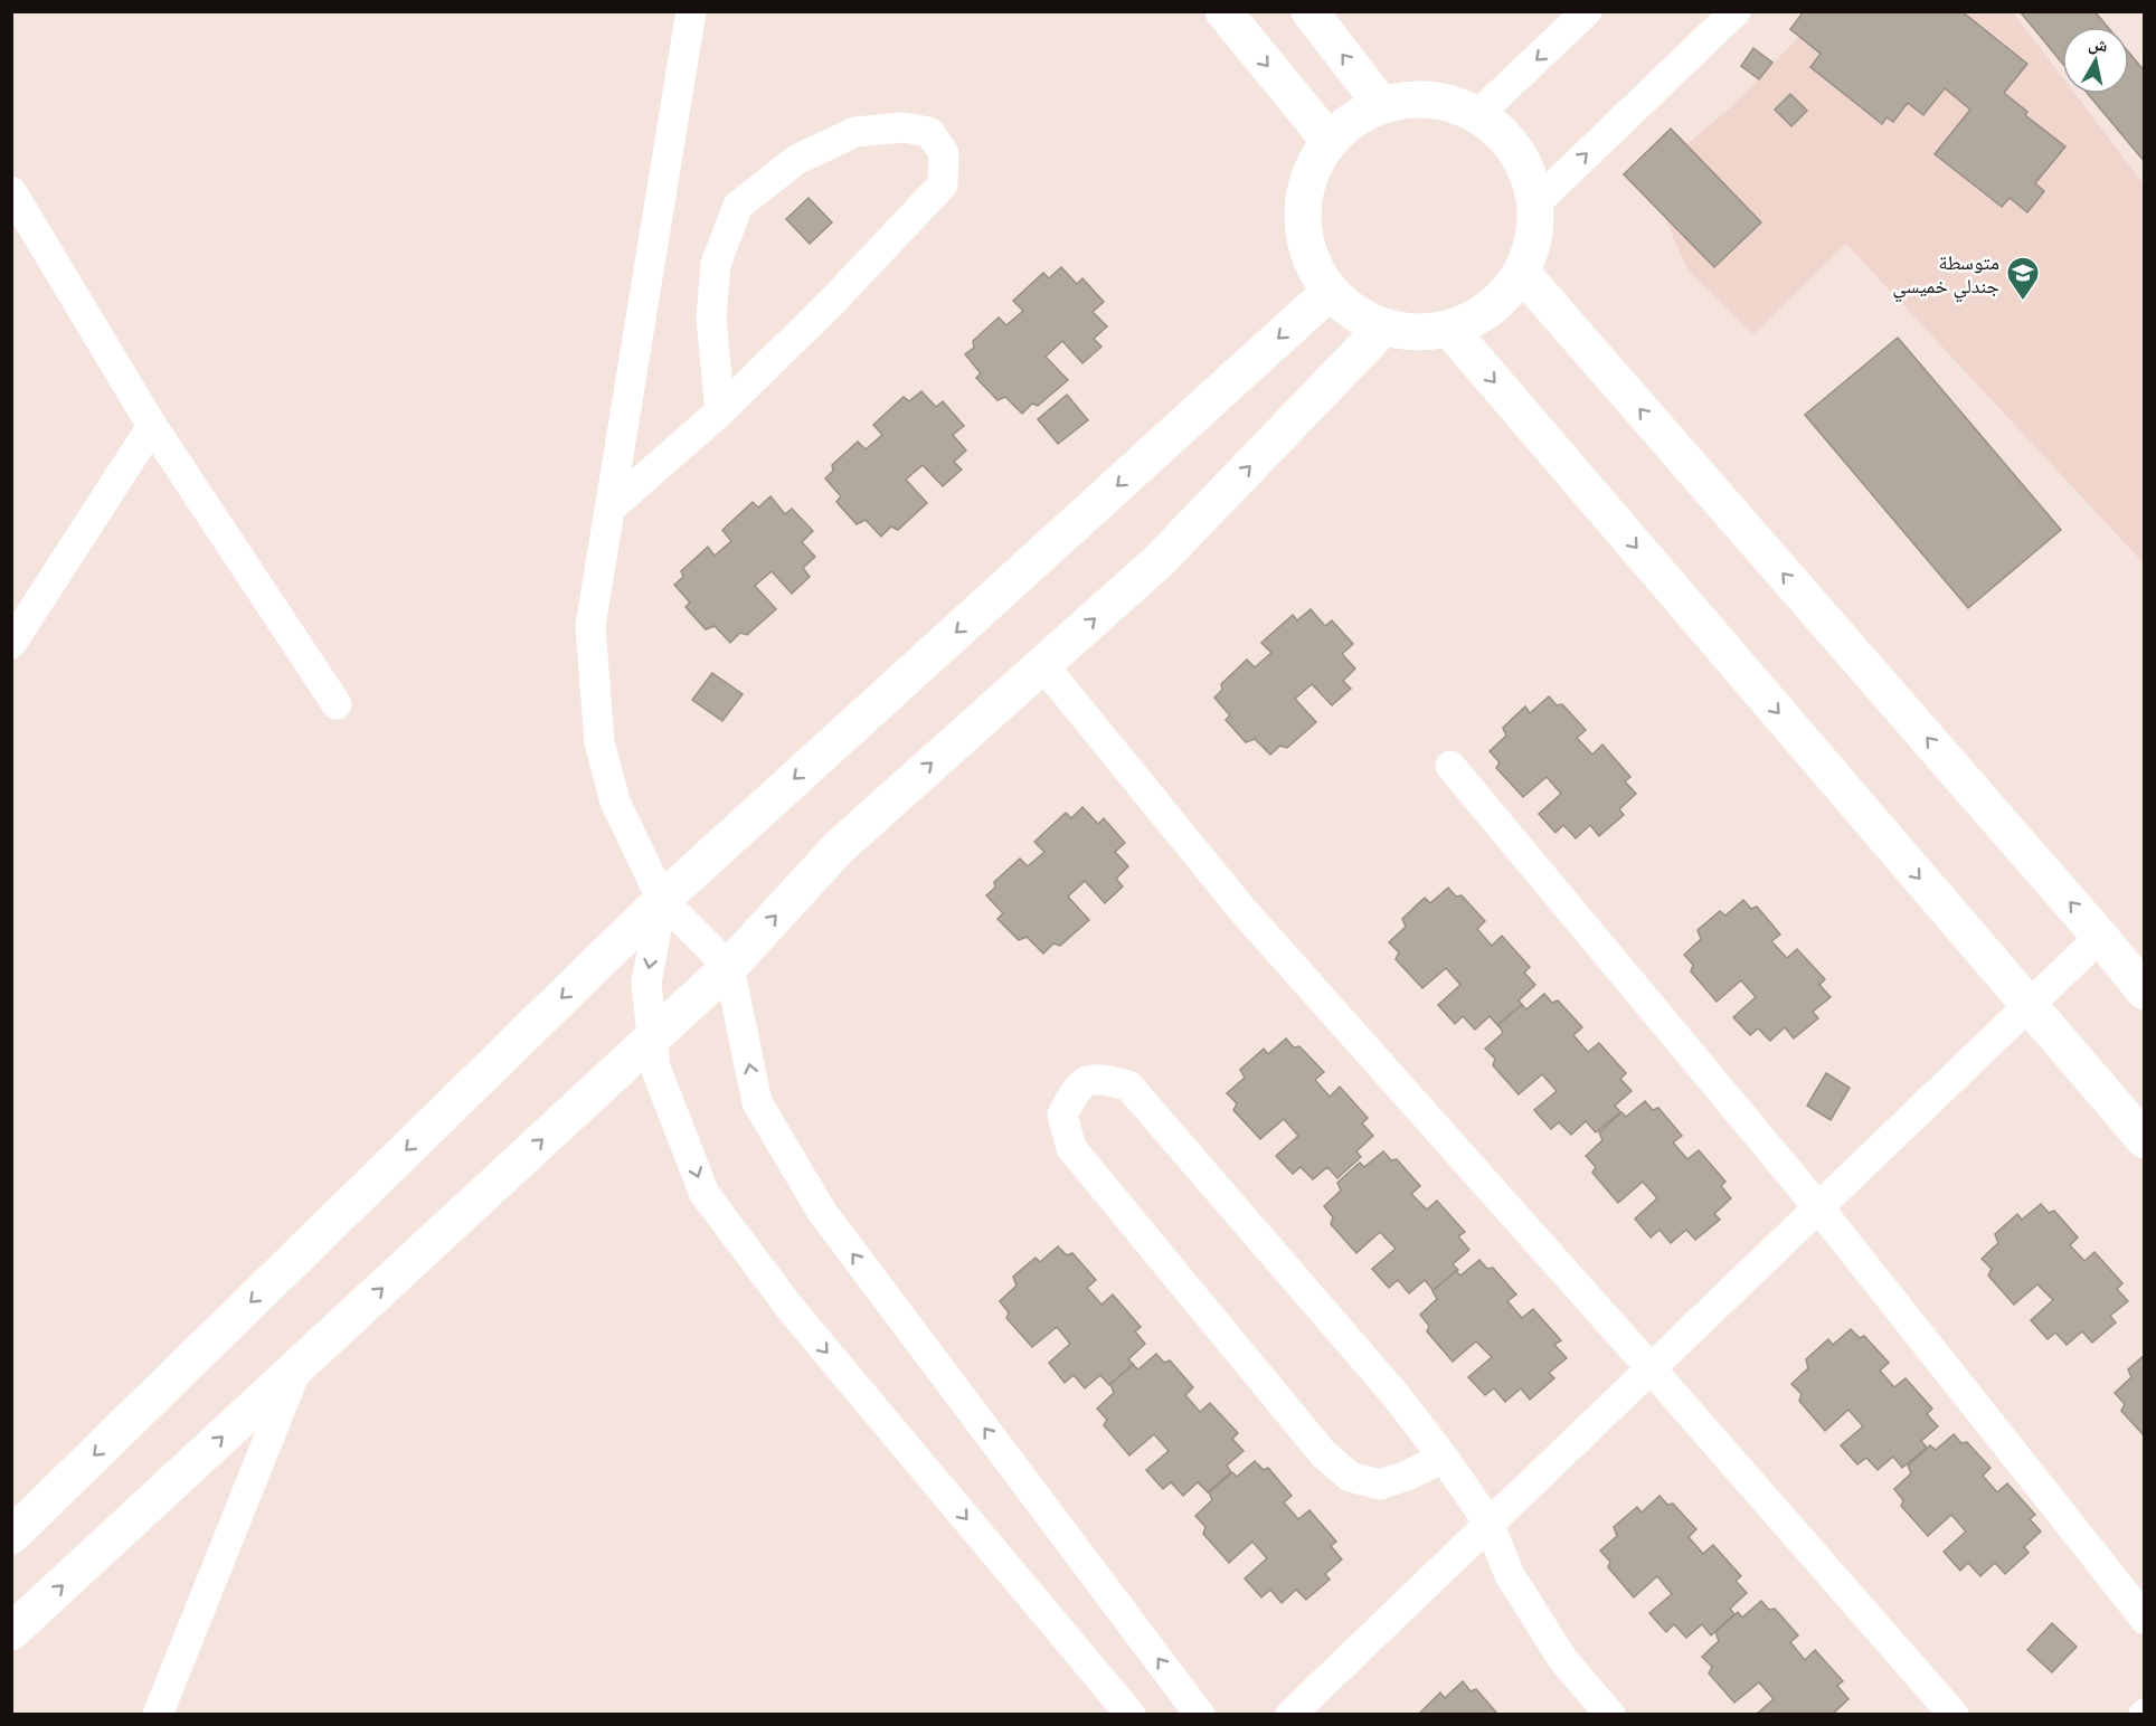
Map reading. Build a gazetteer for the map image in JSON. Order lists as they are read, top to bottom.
{
  "places": {
    "school or university": ["متوسطة جندلي خميسي"]
  },
  "north": "top"
}
